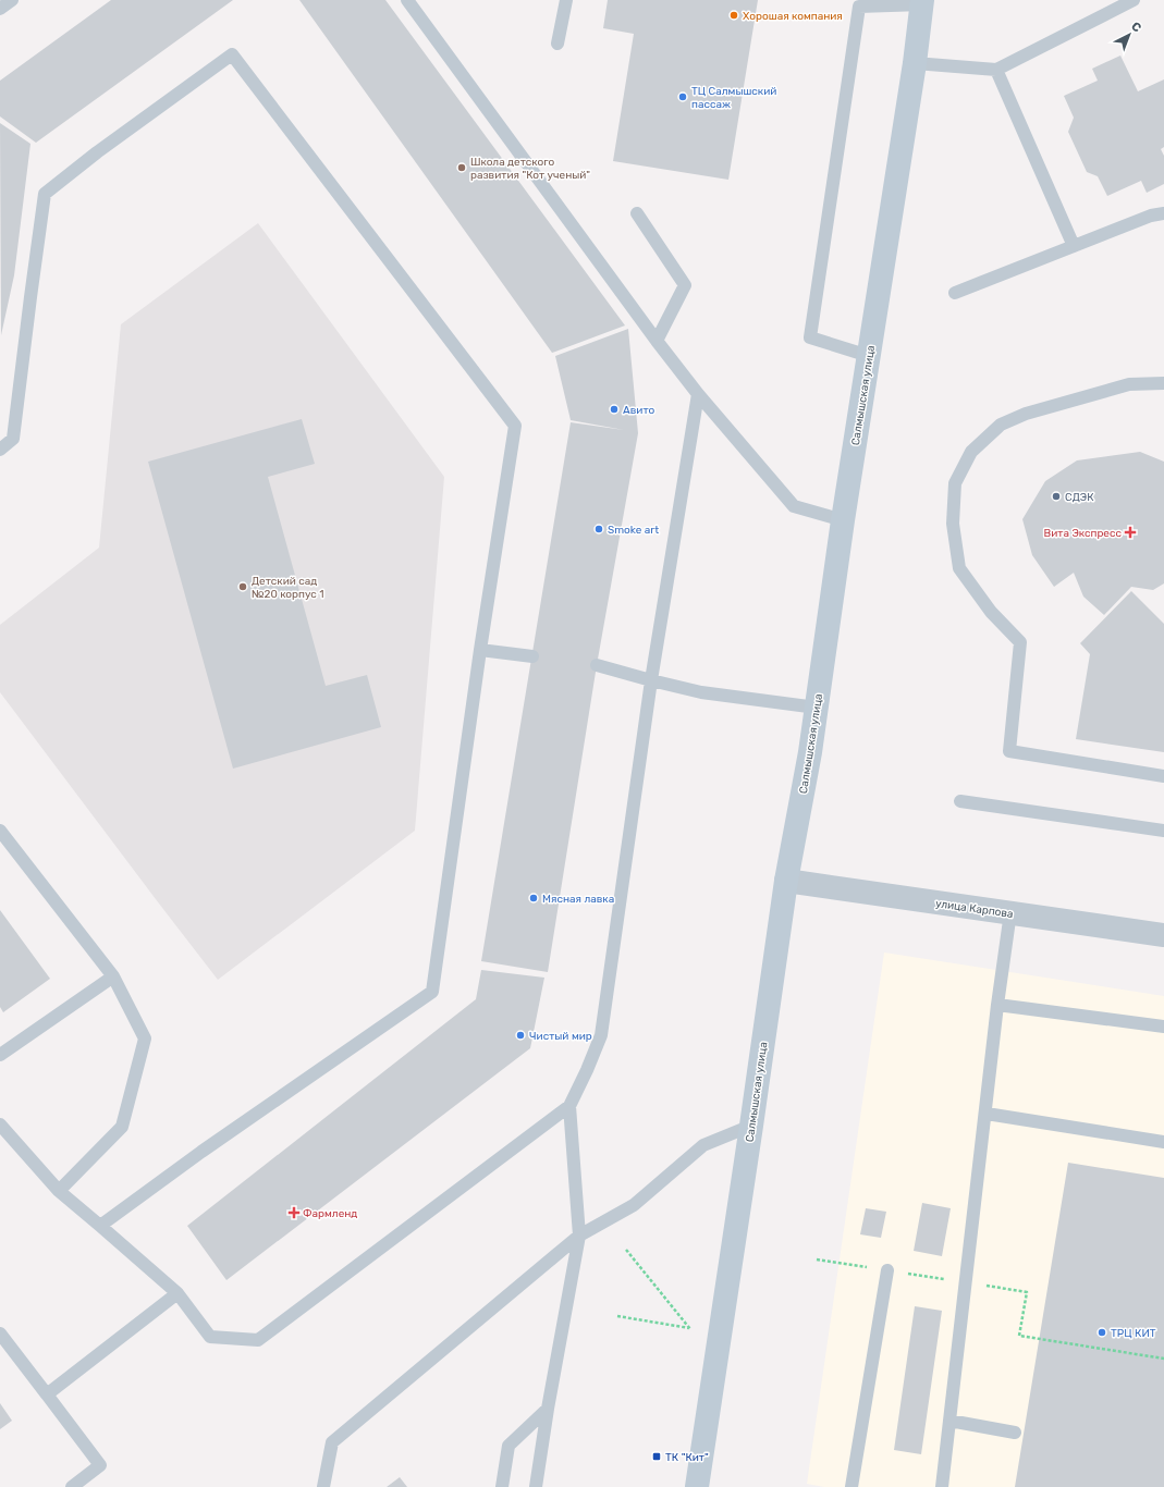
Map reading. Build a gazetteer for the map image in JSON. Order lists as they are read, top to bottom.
{
  "streets": {
    "main road": ["Салмышская улица"],
    "street": ["улица Карпова"]
  },
  "crossings": [
    ["Салмышская улица", "улица Карпова"]
  ],
  "places": {
    "other": [
      "Хорошая компания",
      "ТЦ Салмышский пассаж",
      "Школа детского развития \"Кот ученый\"",
      "Авито",
      "СДЭК",
      "Smoke art",
      "Детский сад №20 корпус 1",
      "Мясная лавка",
      "Чистый мир",
      "ТРЦ КИТ"
    ],
    "health": ["Вита Экспресс", "Фармленд"],
    "transit": ["ТК \"Кит\""]
  },
  "north": "top right"
}
